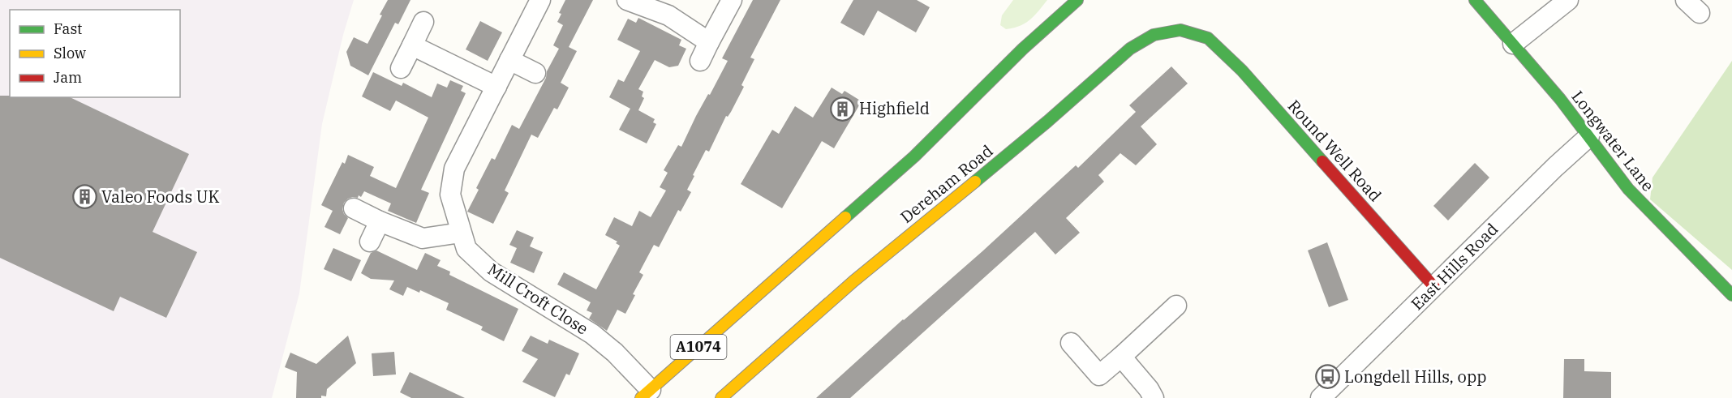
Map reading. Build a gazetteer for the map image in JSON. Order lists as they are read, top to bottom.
{
  "streets": {
    "main road": [
      "Longwater Lane",
      "Round Well Road",
      "Dereham Road",
      "A1074"
    ],
    "street": ["East Hills Road", "Mill Croft Close"]
  },
  "crossings": [
    ["Longwater Lane", "East Hills Road"],
    ["Round Well Road", "Dereham Road"],
    ["Round Well Road", "East Hills Road"],
    ["Mill Croft Close", "A1074"]
  ],
  "places": {
    "building": ["Highfield", "Valeo Foods UK"],
    "bus stop": ["Longdell Hills, opp"]
  },
  "legend": ["Fast", "Slow", "Jam"]
}
